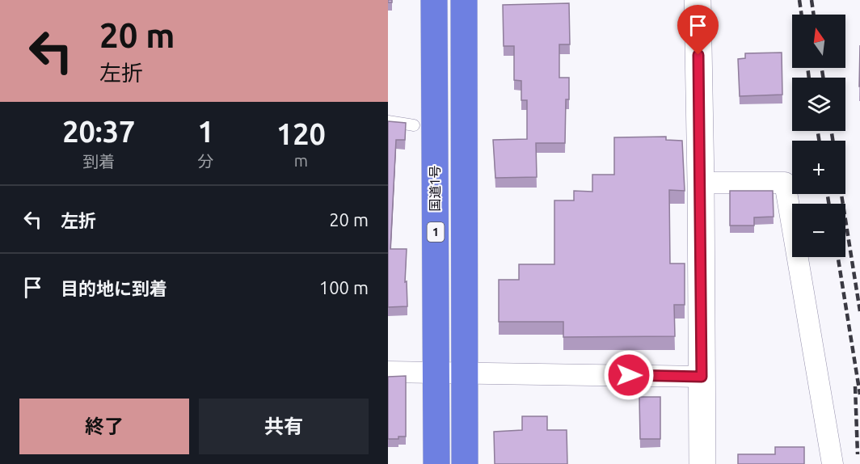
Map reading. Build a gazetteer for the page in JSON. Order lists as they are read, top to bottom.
{
  "streets": {
    "highway": ["国道1号", "1"]
  },
  "north": "top",
  "page": {
    "turn": ["20 m", "左折"],
    "map_buttons": ["+", "−"],
    "eta": [
      "20:37",
      "到着",
      "1",
      "分",
      "120",
      "m"
    ],
    "list": [
      {
        "name": "左折",
        "value": "20 m"
      },
      {
        "name": "目的地に到着",
        "value": "100 m"
      }
    ],
    "buttons": ["終了", "共有"]
  }
}
